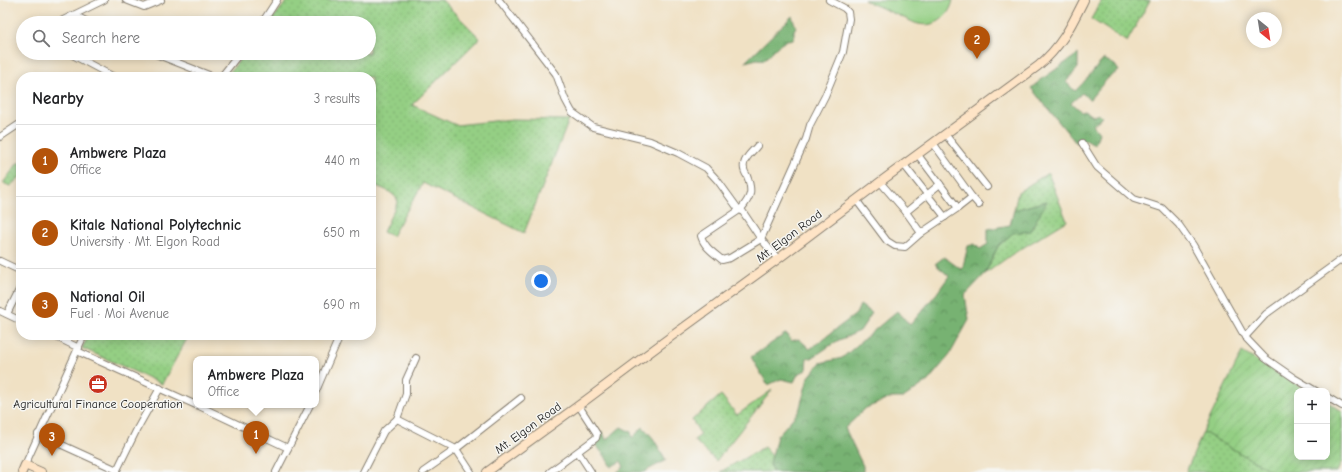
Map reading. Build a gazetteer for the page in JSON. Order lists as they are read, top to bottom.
{
  "streets": {
    "street": ["Mt. Elgon Road"]
  },
  "places": {
    "office": ["Agricultural Finance Cooperation"]
  },
  "north": "bottom right",
  "page": {
    "search": "Search here",
    "pins": ["2", "1", "3"],
    "heading": ["Nearby", "3 results"],
    "list": [
      {
        "mark": "1",
        "name": "Ambwere Plaza",
        "note": "Office",
        "value": "440 m"
      },
      {
        "mark": "2",
        "name": "Kitale National Polytechnic",
        "note": "University · Mt. Elgon Road",
        "value": "650 m"
      },
      {
        "mark": "3",
        "name": "National Oil",
        "note": "Fuel · Moi Avenue",
        "value": "690 m"
      }
    ],
    "popup": ["Ambwere Plaza", "Office"],
    "map_buttons": ["+", "−"]
  }
}
